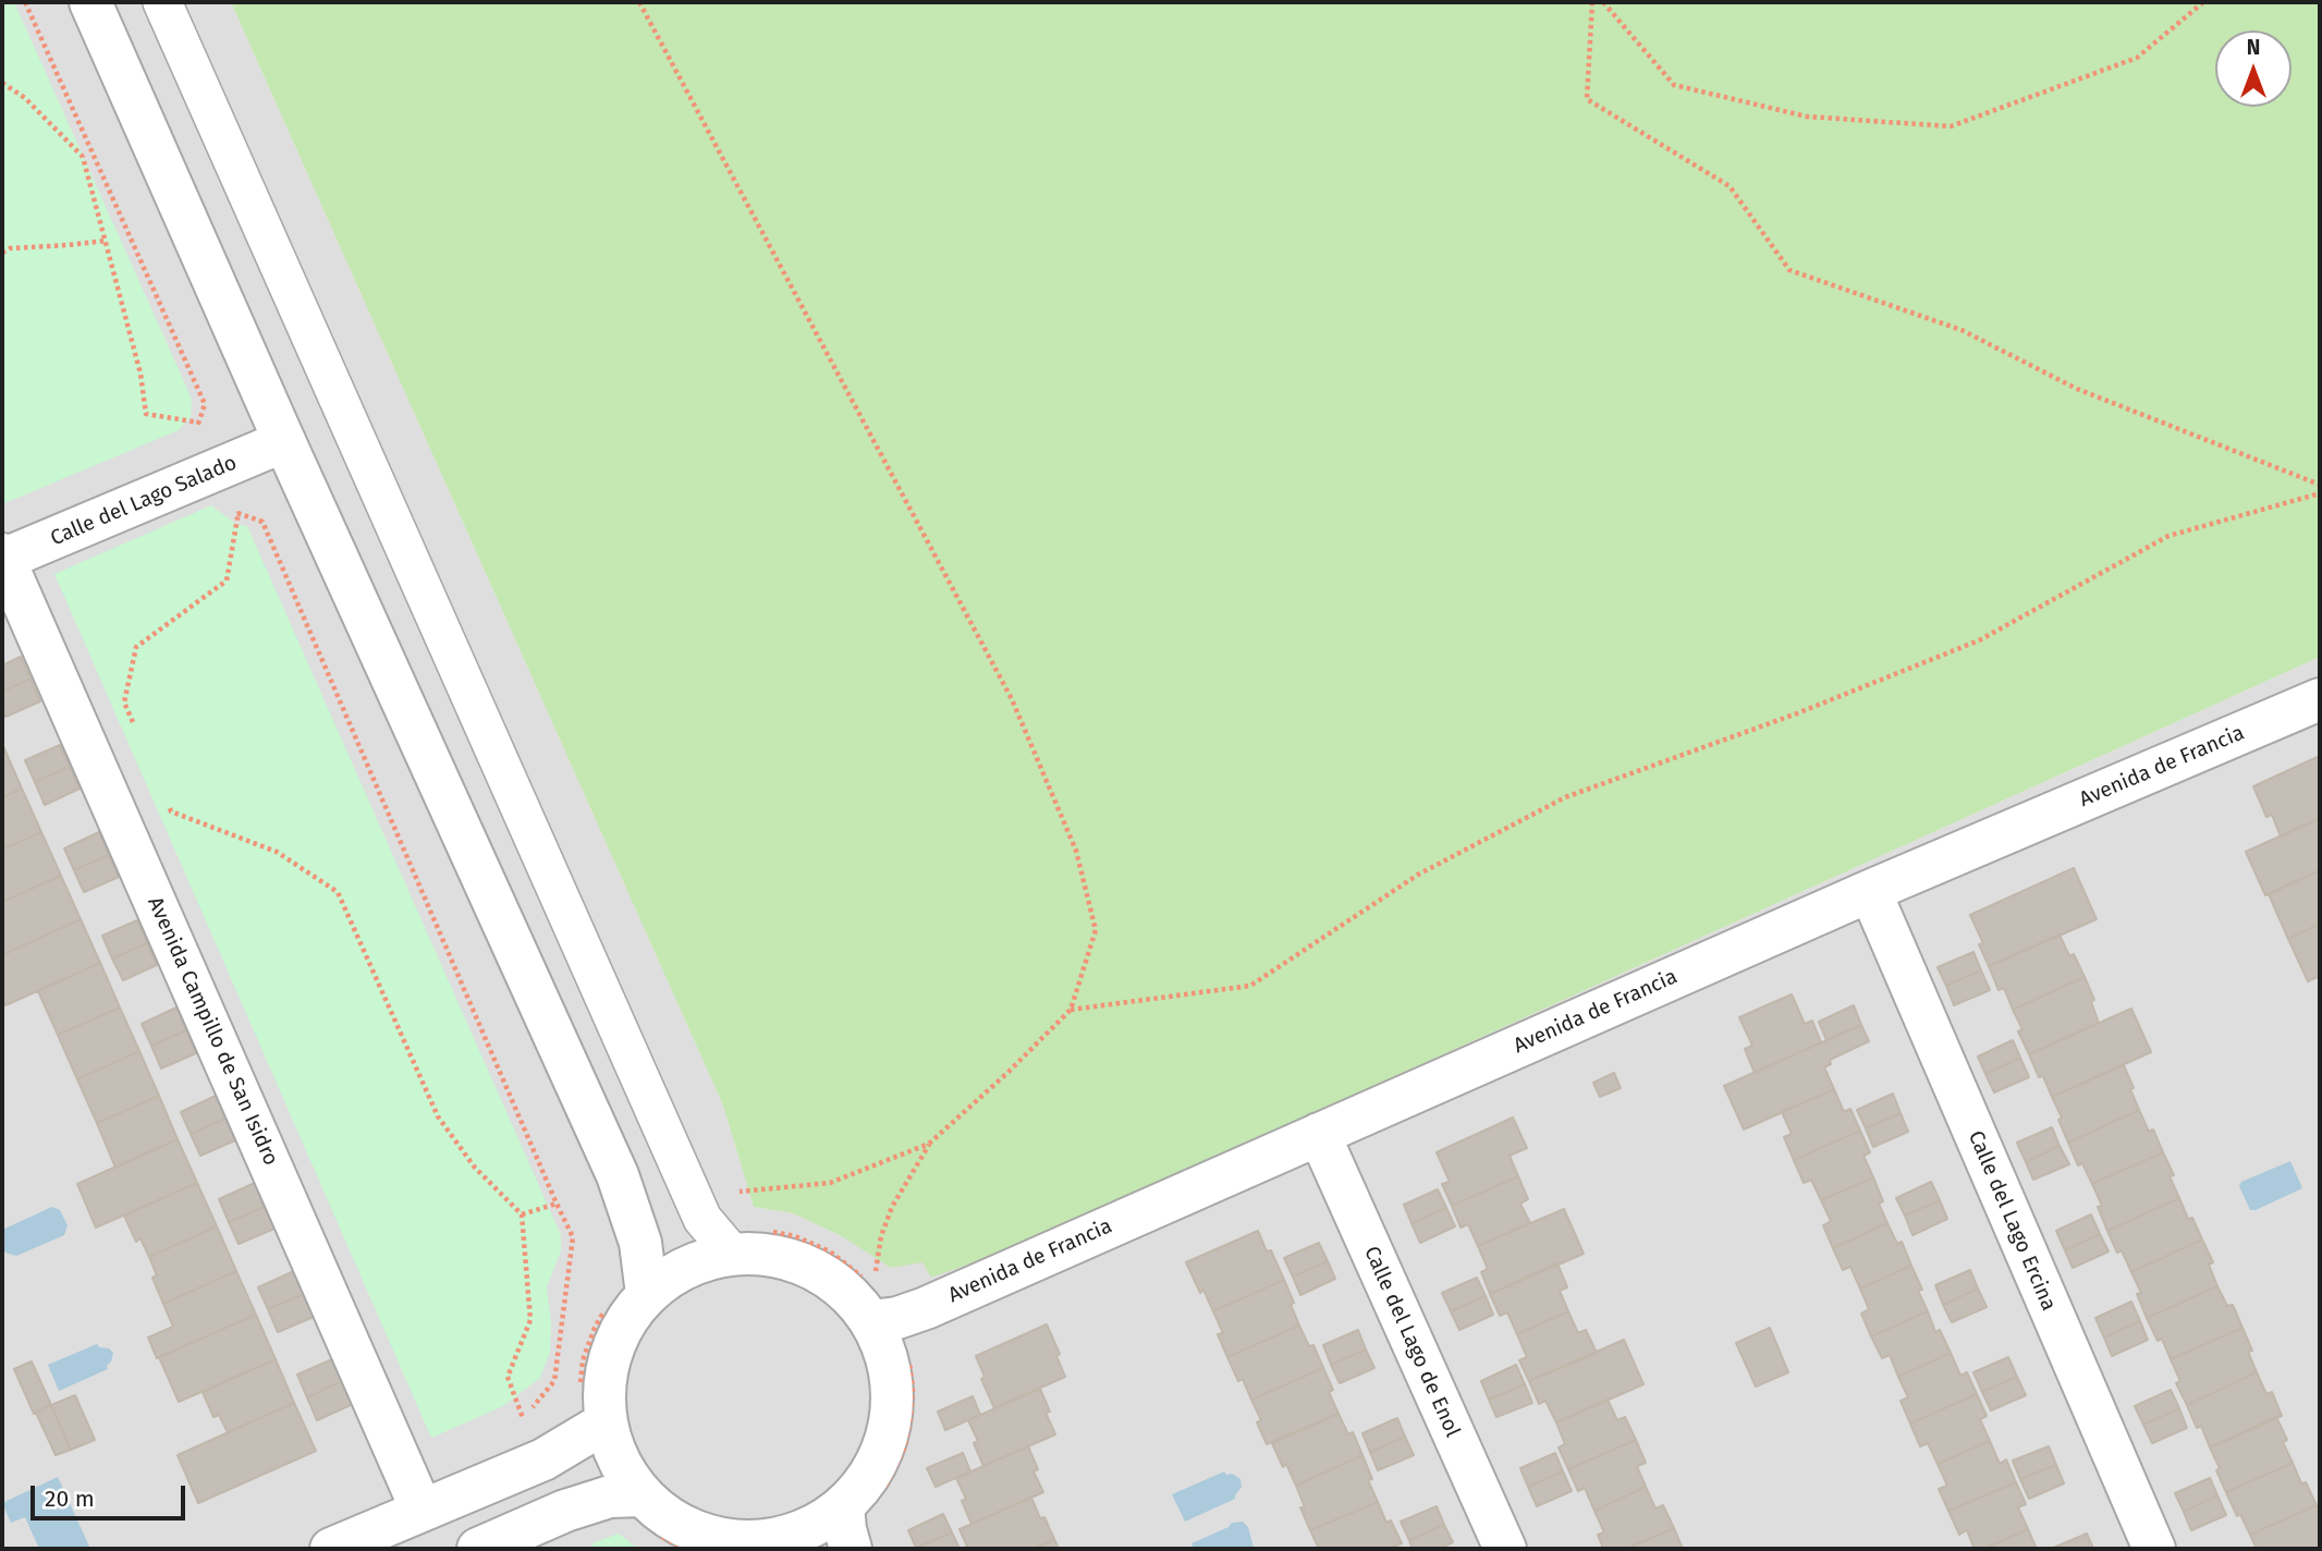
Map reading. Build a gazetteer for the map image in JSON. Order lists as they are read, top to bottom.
{
  "streets": {
    "street": [
      "Calle del Lago Salado",
      "Avenida de Francia",
      "Avenida Campillo de San Isidro",
      "Calle del Lago Ercina",
      "Calle del Lago de Enol"
    ]
  },
  "crossings": [
    ["Calle del Lago Salado", "Avenida Campillo de San Isidro"],
    ["Avenida de Francia", "Calle del Lago Ercina"],
    ["Avenida de Francia", "Calle del Lago de Enol"]
  ],
  "scale_bar": "20 m",
  "north": "top"
}
